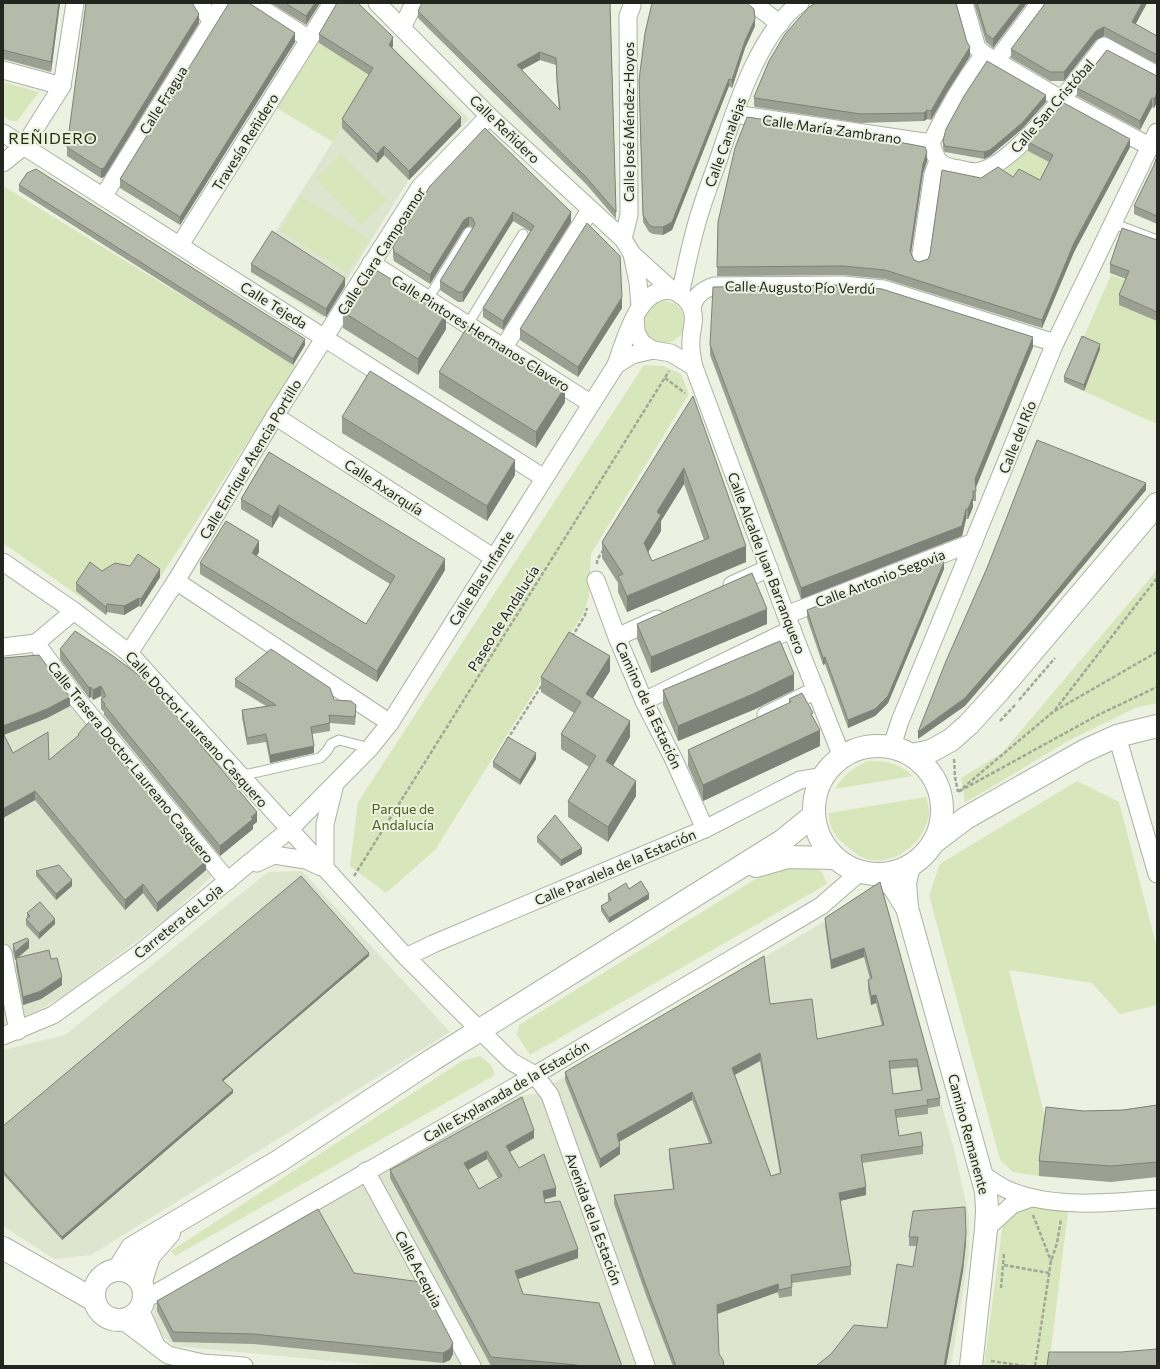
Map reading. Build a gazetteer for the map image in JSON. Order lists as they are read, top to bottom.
{
  "streets": {
    "street": [
      "Calle Fragua",
      "Calle San Cristóbal",
      "Calle José Méndez-Hoyos",
      "Calle Reñidero",
      "Calle María Zambrano",
      "Travesía Reñidero",
      "Calle Canalejas",
      "Calle Clara Campoamor",
      "Calle Augusto Pío Verdú",
      "Calle Tejeda",
      "Calle Pintores Hermanos Clavero",
      "Calle del Río",
      "Calle Enrique Atencia Portillo",
      "Calle Axarquía",
      "Calle Alcalde Juan Barranquero",
      "Calle Blas Infante",
      "Calle Antonio Segovia",
      "Camino de la Estación",
      "Calle Doctor Laureano Casquero",
      "Calle Trasera Doctor Laureano Casquero",
      "Calle Paralela de la Estación",
      "Carretera de Loja",
      "Calle Explanada de la Estación",
      "Camino Remanente",
      "Avenida de la Estación",
      "Calle Acequia"
    ],
    "path": ["Paseo de Andalucía"]
  },
  "crossings": [
    ["Calle Fragua", "Calle Tejeda"],
    ["Calle José Méndez-Hoyos", "Calle Reñidero"],
    ["Calle Reñidero", "Calle Canalejas"],
    ["Calle Reñidero", "Calle Clara Campoamor"],
    ["Calle Reñidero", "Calle Augusto Pío Verdú"],
    ["Calle Reñidero", "Calle Alcalde Juan Barranquero"],
    ["Calle Reñidero", "Calle Blas Infante"],
    ["Calle Reñidero", "Paseo de Andalucía"],
    ["Calle María Zambrano", "Calle Canalejas"],
    ["Travesía Reñidero", "Calle Tejeda"],
    ["Calle Canalejas", "Calle Augusto Pío Verdú"],
    ["Calle Canalejas", "Calle Alcalde Juan Barranquero"],
    ["Calle Canalejas", "Calle Blas Infante"],
    ["Calle Canalejas", "Paseo de Andalucía"],
    ["Calle Clara Campoamor", "Calle Tejeda"],
    ["Calle Clara Campoamor", "Calle Pintores Hermanos Clavero"],
    ["Calle Clara Campoamor", "Calle Enrique Atencia Portillo"],
    ["Calle Augusto Pío Verdú", "Calle del Río"],
    ["Calle Augusto Pío Verdú", "Calle Alcalde Juan Barranquero"],
    ["Calle Augusto Pío Verdú", "Calle Blas Infante"],
    ["Calle Augusto Pío Verdú", "Paseo de Andalucía"],
    ["Calle Tejeda", "Calle Enrique Atencia Portillo"],
    ["Calle Tejeda", "Calle Blas Infante"],
    ["Calle Pintores Hermanos Clavero", "Calle Blas Infante"],
    ["Calle del Río", "Calle Alcalde Juan Barranquero"],
    ["Calle del Río", "Calle Antonio Segovia"],
    ["Calle del Río", "Calle Paralela de la Estación"],
    ["Calle del Río", "Calle Explanada de la Estación"],
    ["Calle del Río", "Camino Remanente"],
    ["Calle Enrique Atencia Portillo", "Calle Axarquía"],
    ["Calle Enrique Atencia Portillo", "Calle Doctor Laureano Casquero"],
    ["Calle Axarquía", "Calle Blas Infante"],
    ["Calle Alcalde Juan Barranquero", "Calle Blas Infante"],
    ["Calle Alcalde Juan Barranquero", "Calle Antonio Segovia"],
    ["Calle Alcalde Juan Barranquero", "Paseo de Andalucía"],
    ["Calle Alcalde Juan Barranquero", "Calle Paralela de la Estación"],
    ["Calle Alcalde Juan Barranquero", "Calle Explanada de la Estación"],
    ["Calle Alcalde Juan Barranquero", "Camino Remanente"],
    ["Calle Blas Infante", "Paseo de Andalucía"],
    ["Calle Blas Infante", "Carretera de Loja"],
    ["Calle Antonio Segovia", "Camino de la Estación"],
    ["Paseo de Andalucía", "Calle Doctor Laureano Casquero"],
    ["Camino de la Estación", "Calle Paralela de la Estación"],
    ["Calle Doctor Laureano Casquero", "Calle Paralela de la Estación"],
    ["Calle Doctor Laureano Casquero", "Carretera de Loja"],
    ["Calle Doctor Laureano Casquero", "Calle Explanada de la Estación"],
    ["Calle Doctor Laureano Casquero", "Avenida de la Estación"],
    ["Calle Trasera Doctor Laureano Casquero", "Carretera de Loja"],
    ["Calle Paralela de la Estación", "Calle Explanada de la Estación"],
    ["Calle Paralela de la Estación", "Camino Remanente"],
    ["Calle Explanada de la Estación", "Camino Remanente"],
    ["Calle Explanada de la Estación", "Avenida de la Estación"],
    ["Calle Explanada de la Estación", "Calle Acequia"]
  ],
  "districts": ["REÑIDERO"],
  "parks": ["Parque de Andalucía"]
}
